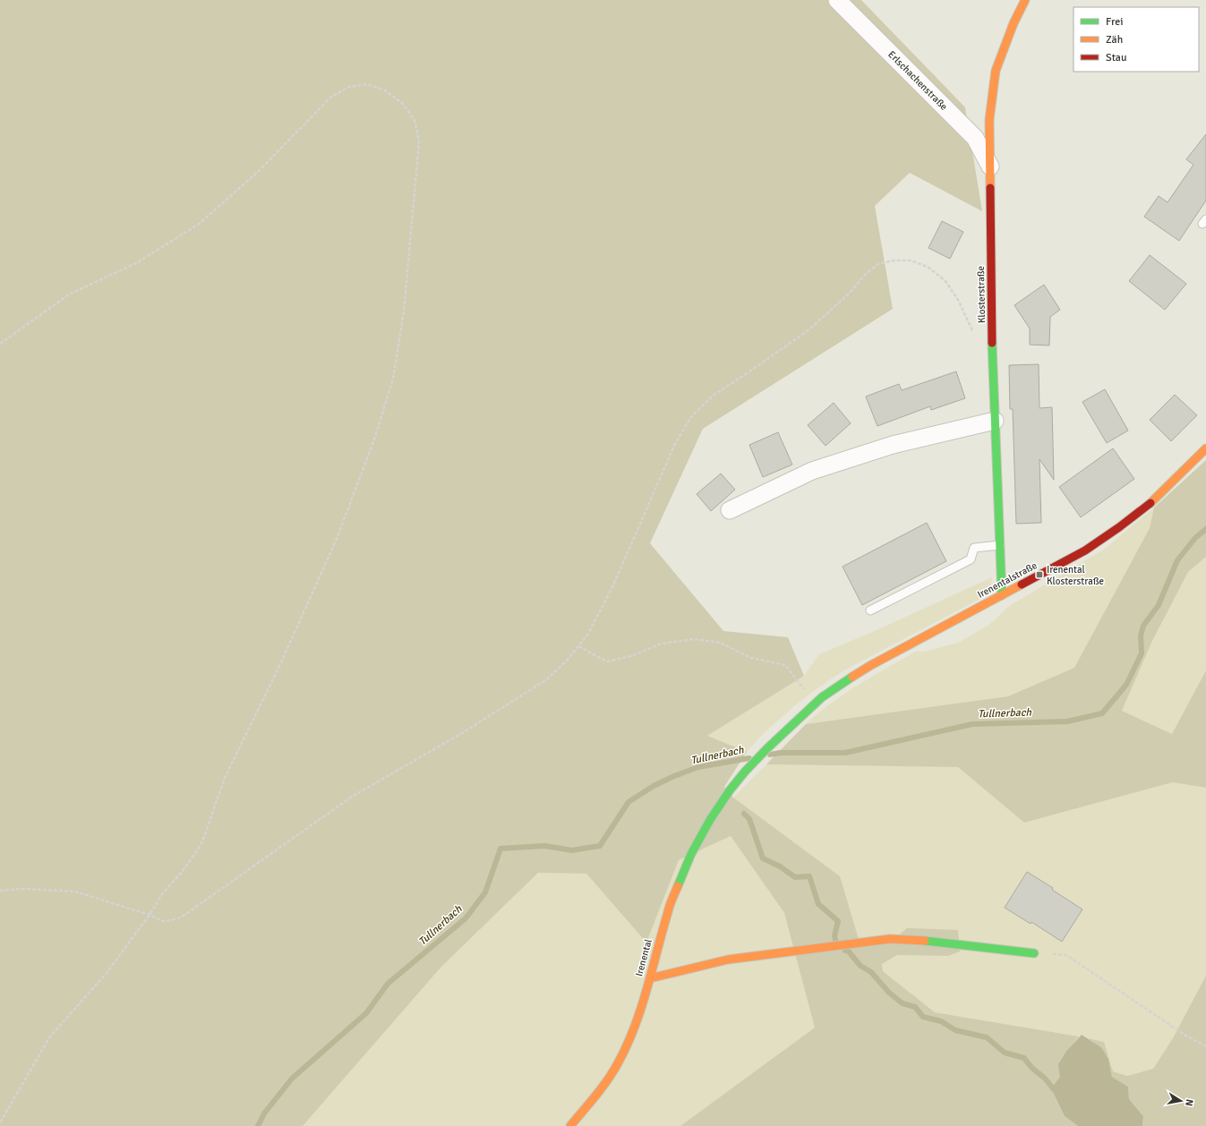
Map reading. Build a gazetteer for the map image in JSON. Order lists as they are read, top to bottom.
{
  "streets": {
    "street": [
      "Erlschachenstraße",
      "Klosterstraße",
      "Irenentalstraße",
      "Irenental"
    ]
  },
  "crossings": [
    ["Erlschachenstraße", "Klosterstraße"],
    ["Klosterstraße", "Irenentalstraße"],
    ["Irenentalstraße", "Irenental"]
  ],
  "water": ["Tullnerbach"],
  "places": {
    "transit": ["Irenental Klosterstraße"]
  },
  "legend": ["Frei", "Zäh", "Stau"],
  "north": "right"
}
